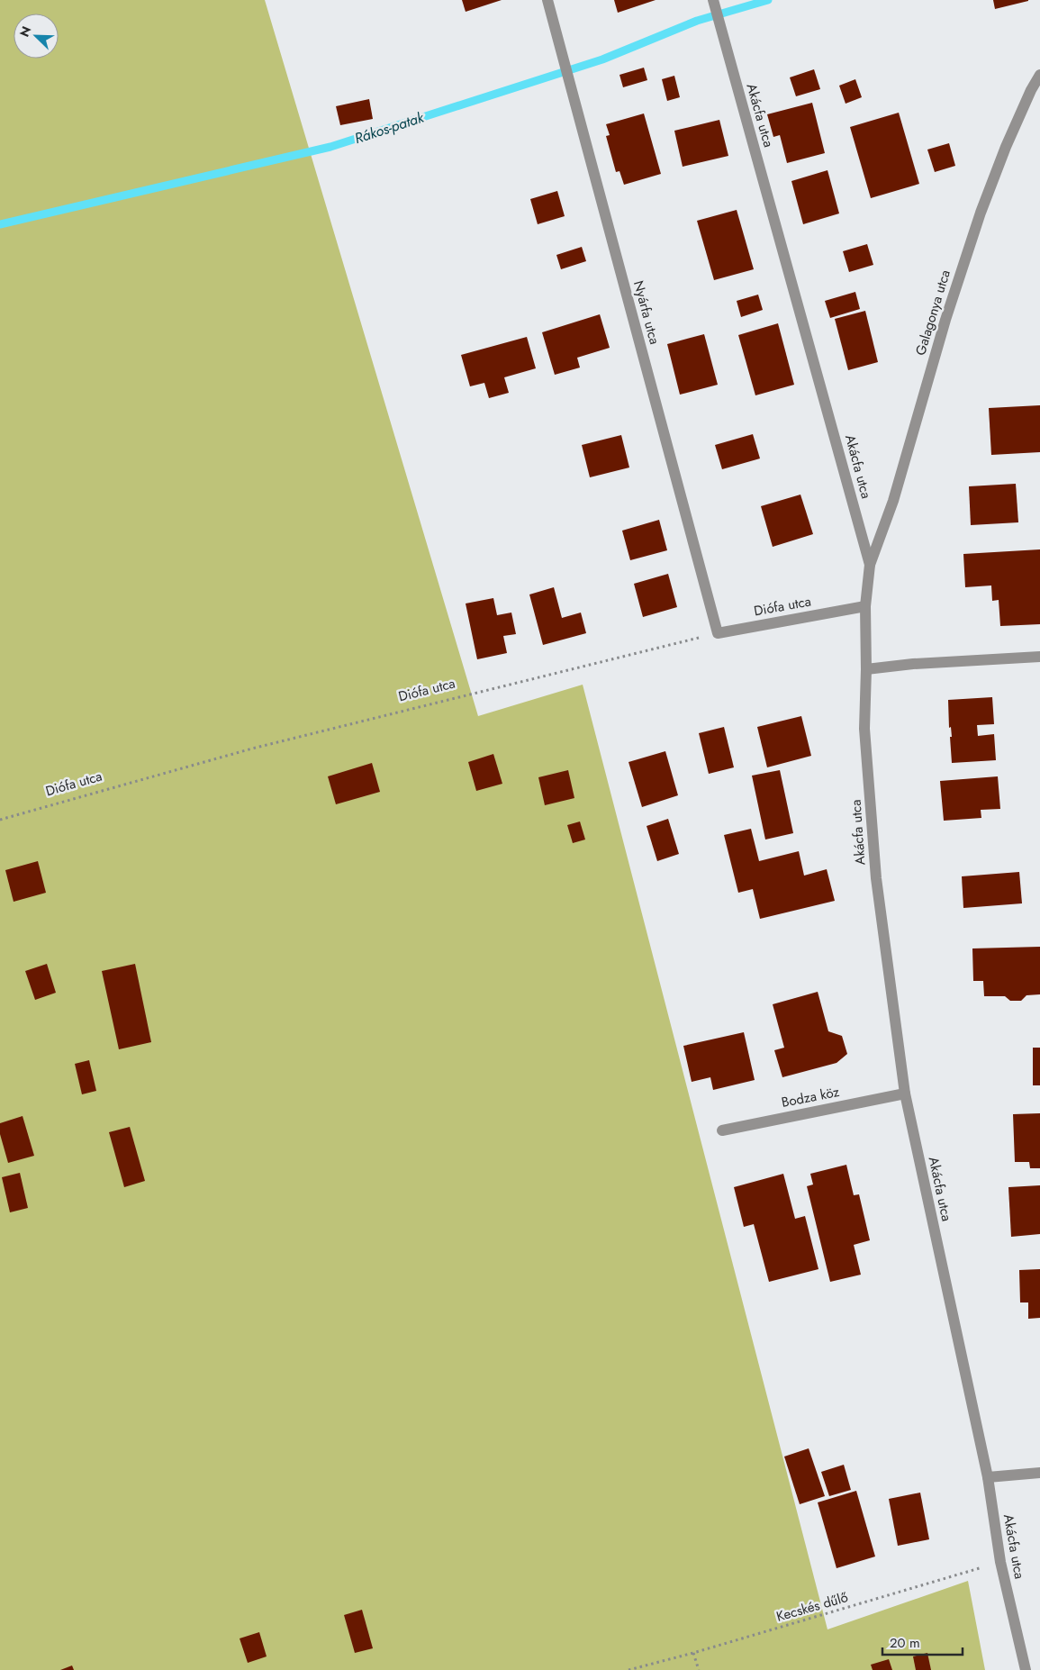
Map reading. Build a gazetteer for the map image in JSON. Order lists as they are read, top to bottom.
{
  "streets": {
    "street": [
      "Akácfa utca",
      "Nyárfa utca",
      "Galagonya utca",
      "Diófa utca",
      "Bodza köz"
    ],
    "path": ["Kecskés dűlő"]
  },
  "crossings": [
    ["Akácfa utca", "Galagonya utca"],
    ["Akácfa utca", "Diófa utca"],
    ["Akácfa utca", "Bodza köz"],
    ["Akácfa utca", "Kecskés dűlő"],
    ["Nyárfa utca", "Diófa utca"]
  ],
  "water": ["Rákos-patak"],
  "scale_bar": "20 m",
  "north": "top left"
}
